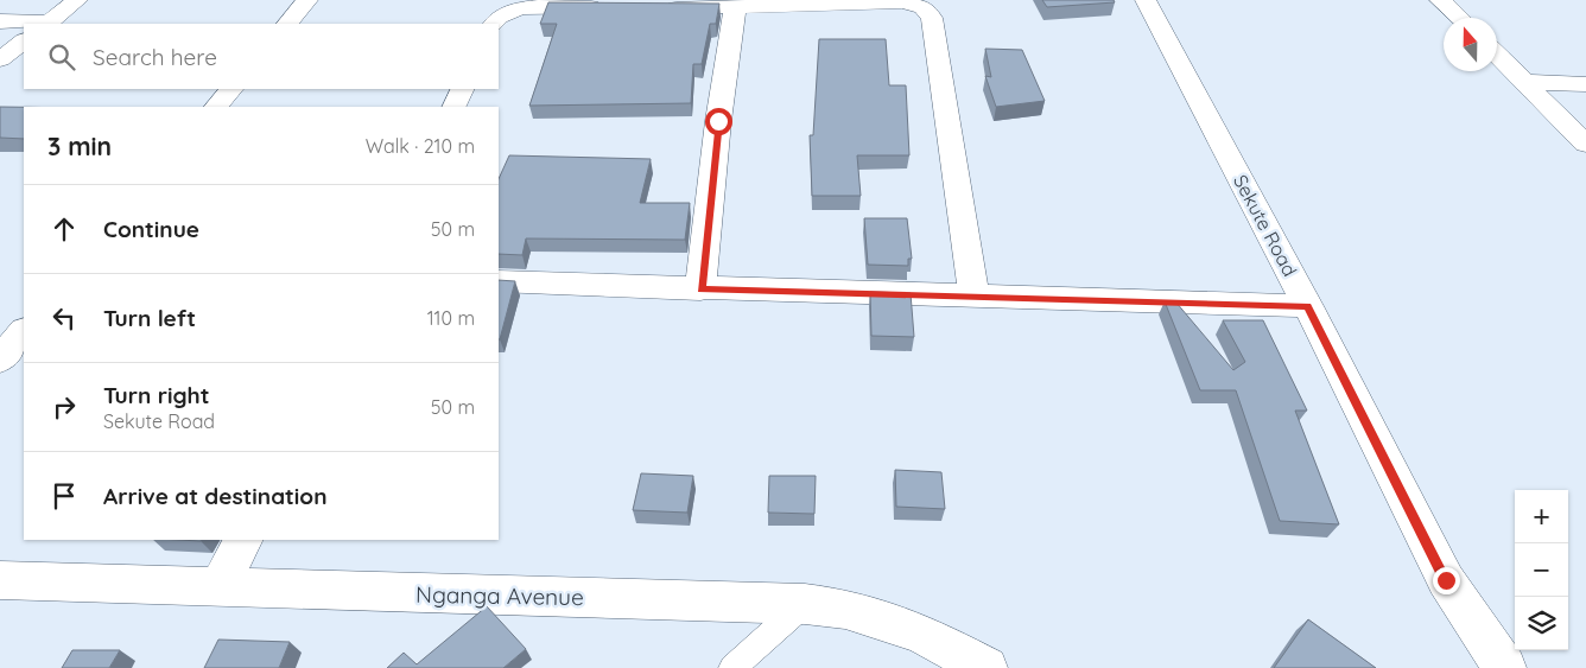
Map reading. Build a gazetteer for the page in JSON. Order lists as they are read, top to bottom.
{
  "streets": {
    "street": ["Sekute Road", "Nganga Avenue"]
  },
  "north": "top",
  "page": {
    "search": "Search here",
    "heading": ["3 min", "Walk · 210 m"],
    "list": [
      ["Continue", "50 m"],
      ["Turn left", "110 m"],
      ["Turn right", "Sekute Road", "50 m"],
      "Arrive at destination"
    ],
    "map_buttons": ["+", "−"]
  }
}
